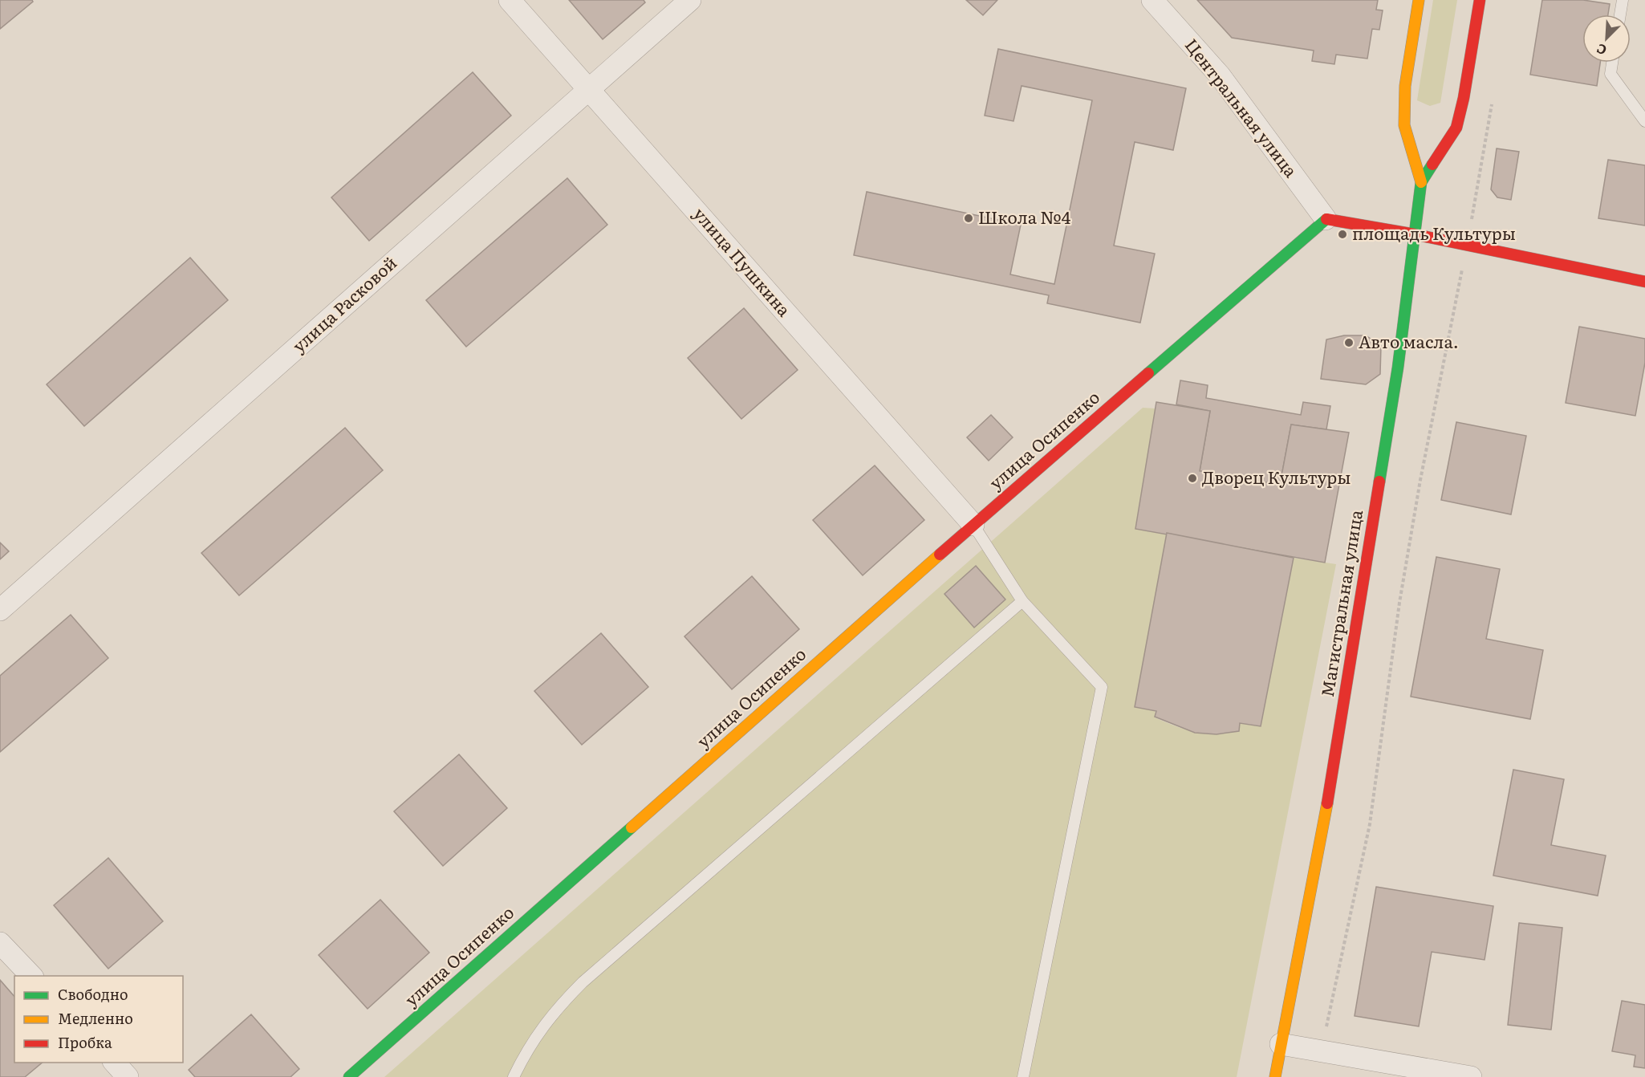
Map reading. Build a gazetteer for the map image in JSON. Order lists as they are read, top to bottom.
{
  "streets": {
    "street": [
      "Центральная улица",
      "улица Пушкина",
      "улица Расковой",
      "улица Осипенко",
      "Магистральная улица"
    ]
  },
  "crossings": [
    ["Центральная улица", "улица Осипенко"],
    ["улица Пушкина", "улица Расковой"],
    ["улица Пушкина", "улица Осипенко"]
  ],
  "places": [
    "Школа №4",
    "площадь Культуры",
    "Авто масла.",
    "Дворец Культуры"
  ],
  "legend": ["Свободно", "Медленно", "Пробка"],
  "north": "bottom left"
}
